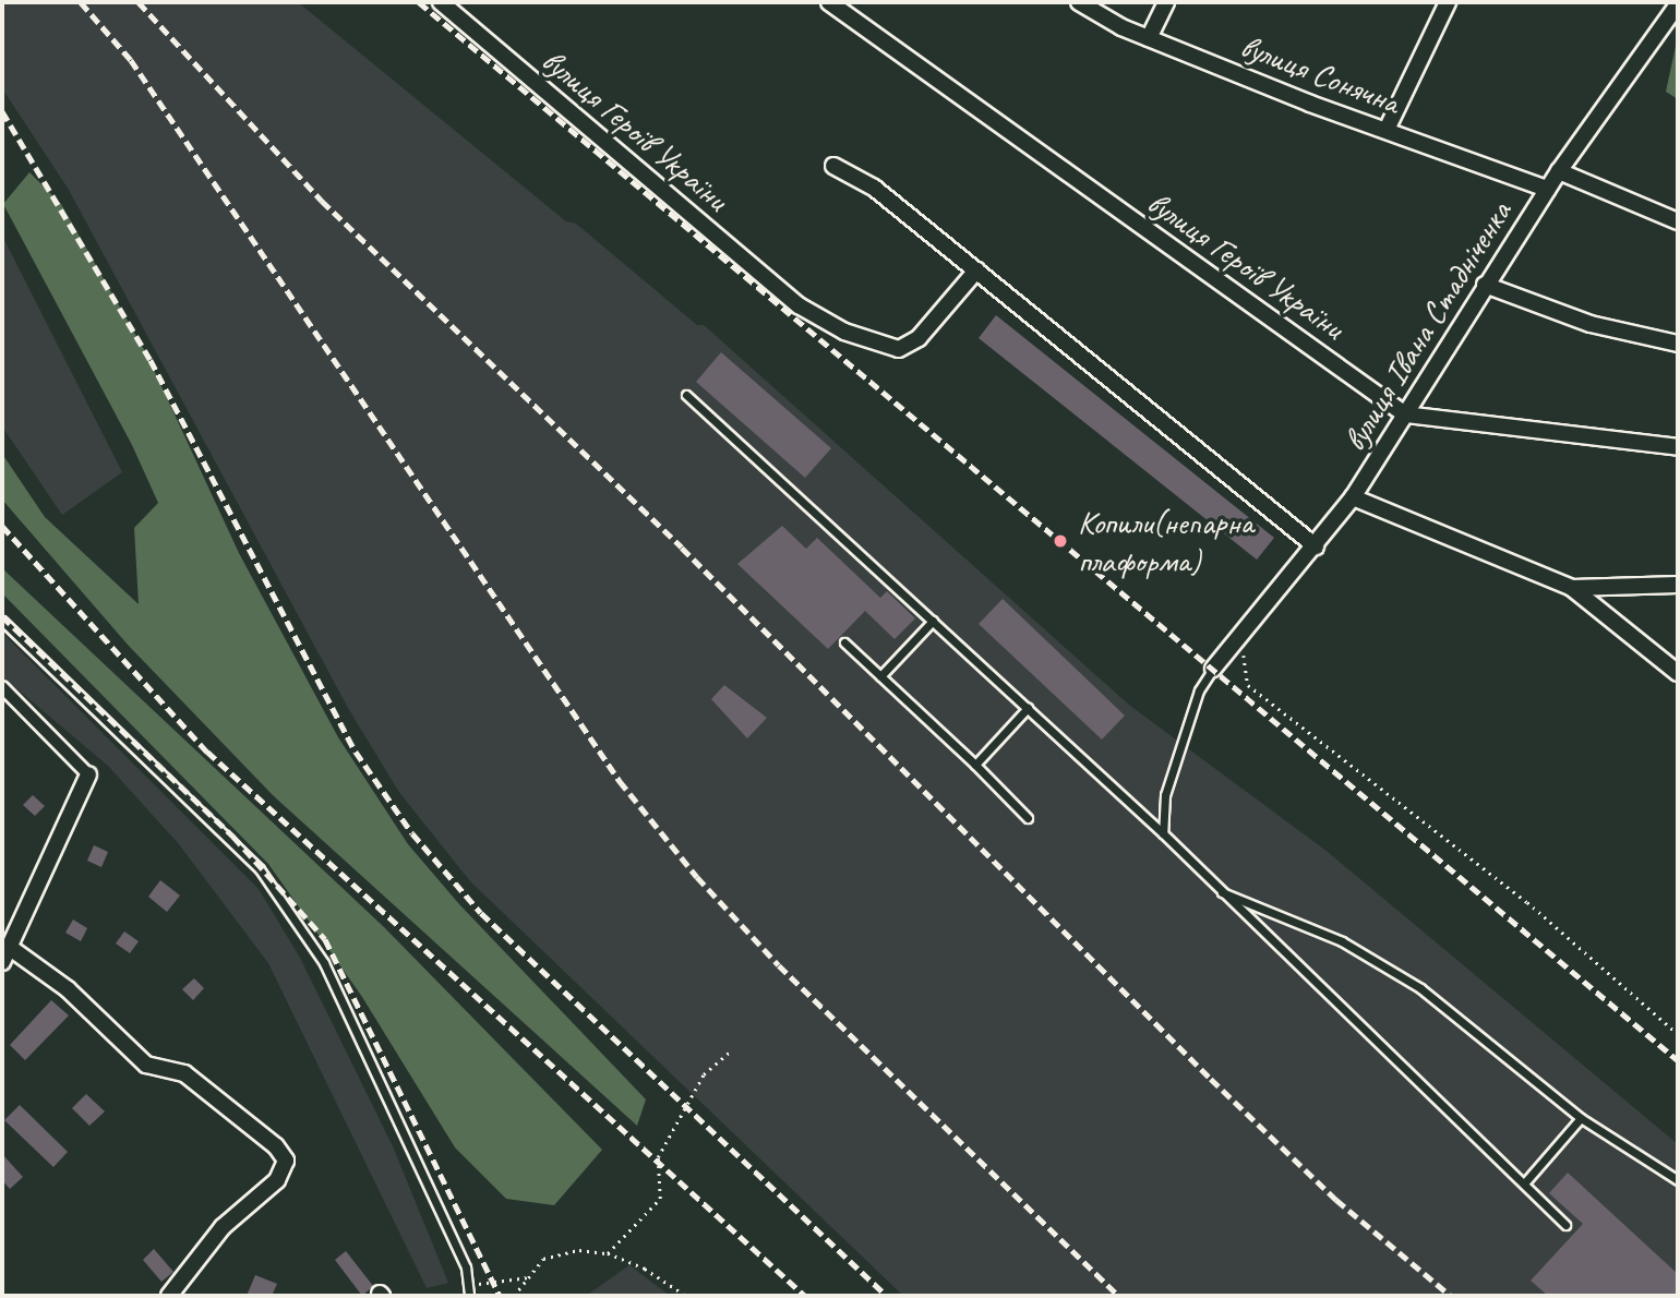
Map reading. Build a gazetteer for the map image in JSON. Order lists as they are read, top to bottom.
{
  "streets": {
    "street": ["вулиця Сонячна", "вулиця Героїв України", "вулиця Івана Стадніченка"]
  },
  "crossings": [
    ["вулиця Сонячна", "вулиця Івана Стадніченка"],
    ["вулиця Героїв України", "вулиця Івана Стадніченка"]
  ],
  "places": ["Копили(непарна плаформа)"]
}
